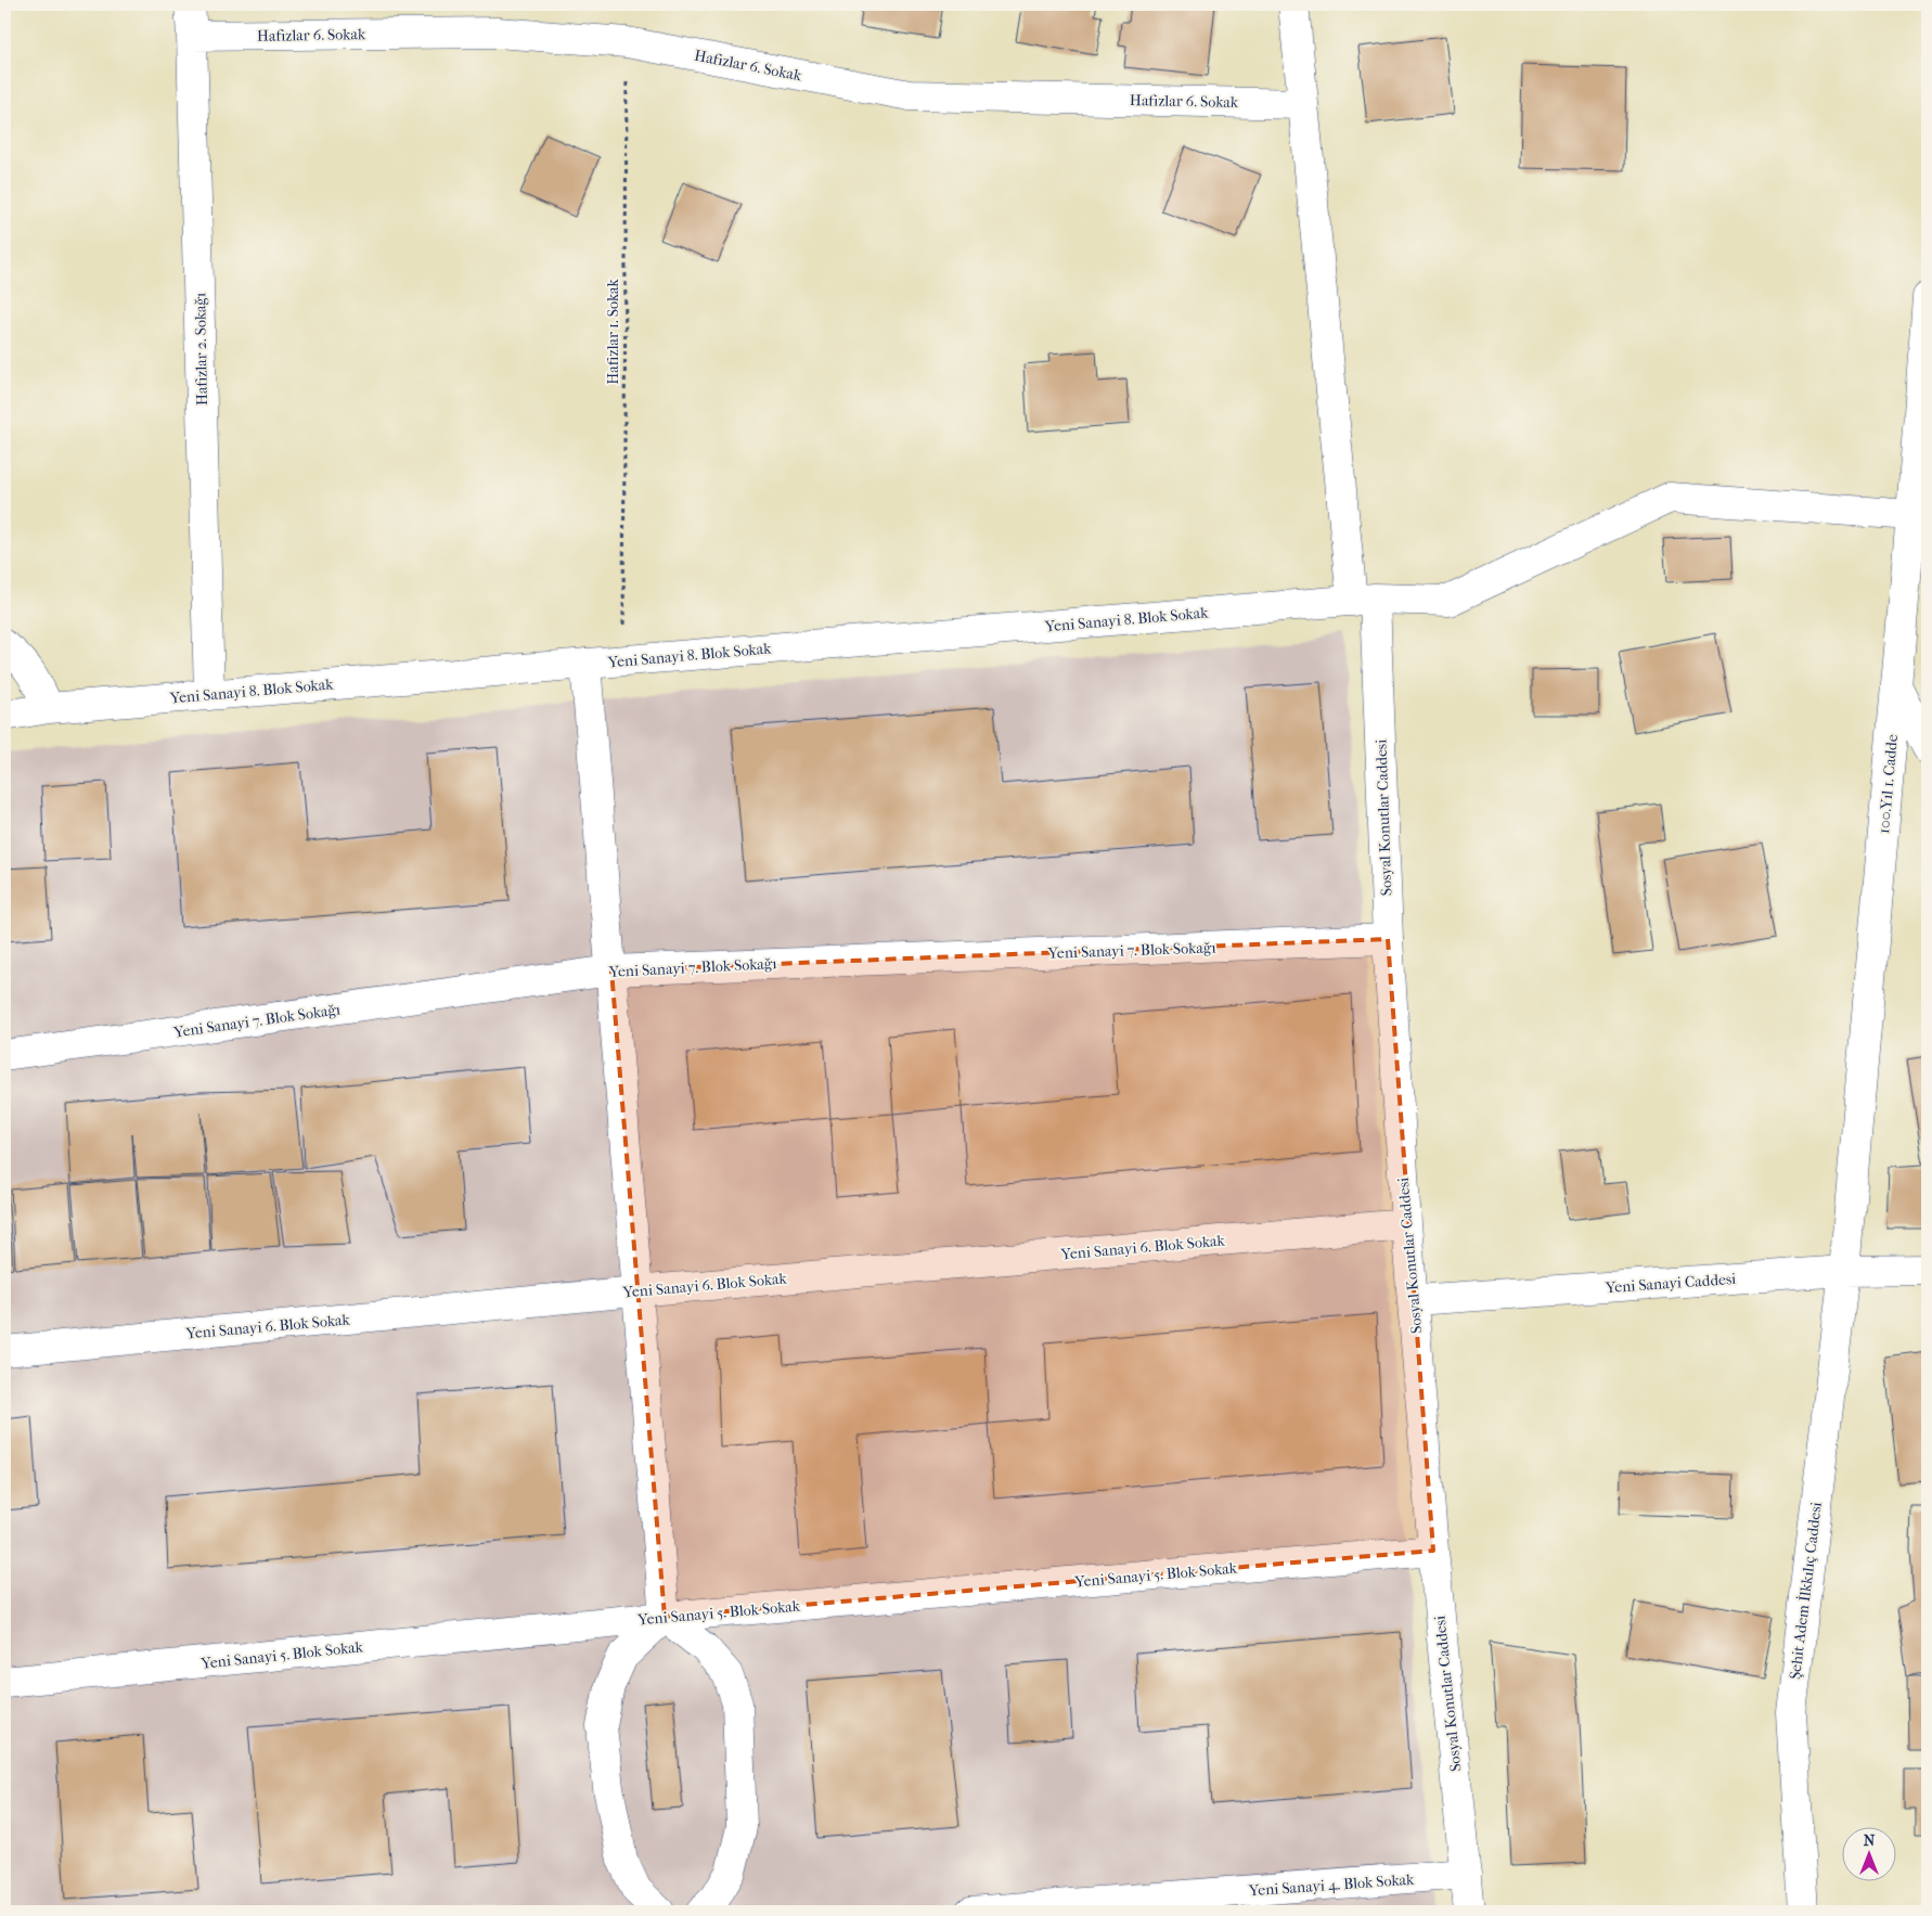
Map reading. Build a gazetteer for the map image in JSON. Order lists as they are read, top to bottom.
{
  "streets": {
    "street": [
      "Hafızlar 6. Sokak",
      "Hafızlar 2. Sokağı",
      "Yeni Sanayi 8. Blok Sokak",
      "100.Yıl 1. Cadde",
      "Sosyal Konutlar Caddesi",
      "Yeni Sanayi 7. Blok Sokağı",
      "Yeni Sanayi 6. Blok Sokak",
      "Yeni Sanayi Caddesi",
      "Yeni Sanayi 5. Blok Sokak",
      "Şehit Adem İlkkılıç Caddesi",
      "Yeni Sanayi 4. Blok Sokak"
    ],
    "path": ["Hafızlar 1. Sokak"]
  },
  "crossings": [
    ["Hafızlar 6. Sokak", "Hafızlar 1. Sokak"],
    ["Hafızlar 6. Sokak", "Hafızlar 2. Sokağı"],
    ["Hafızlar 6. Sokak", "Sosyal Konutlar Caddesi"],
    ["Hafızlar 1. Sokak", "Yeni Sanayi 8. Blok Sokak"],
    ["Hafızlar 2. Sokağı", "Yeni Sanayi 8. Blok Sokak"],
    ["Yeni Sanayi 8. Blok Sokak", "100.Yıl 1. Cadde"],
    ["Yeni Sanayi 8. Blok Sokak", "Sosyal Konutlar Caddesi"],
    ["100.Yıl 1. Cadde", "Yeni Sanayi Caddesi"],
    ["100.Yıl 1. Cadde", "Şehit Adem İlkkılıç Caddesi"],
    ["Sosyal Konutlar Caddesi", "Yeni Sanayi 7. Blok Sokağı"],
    ["Sosyal Konutlar Caddesi", "Yeni Sanayi 6. Blok Sokak"],
    ["Sosyal Konutlar Caddesi", "Yeni Sanayi Caddesi"],
    ["Sosyal Konutlar Caddesi", "Yeni Sanayi 5. Blok Sokak"],
    ["Sosyal Konutlar Caddesi", "Yeni Sanayi 4. Blok Sokak"],
    ["Yeni Sanayi Caddesi", "Şehit Adem İlkkılıç Caddesi"]
  ],
  "north": "top"
}
